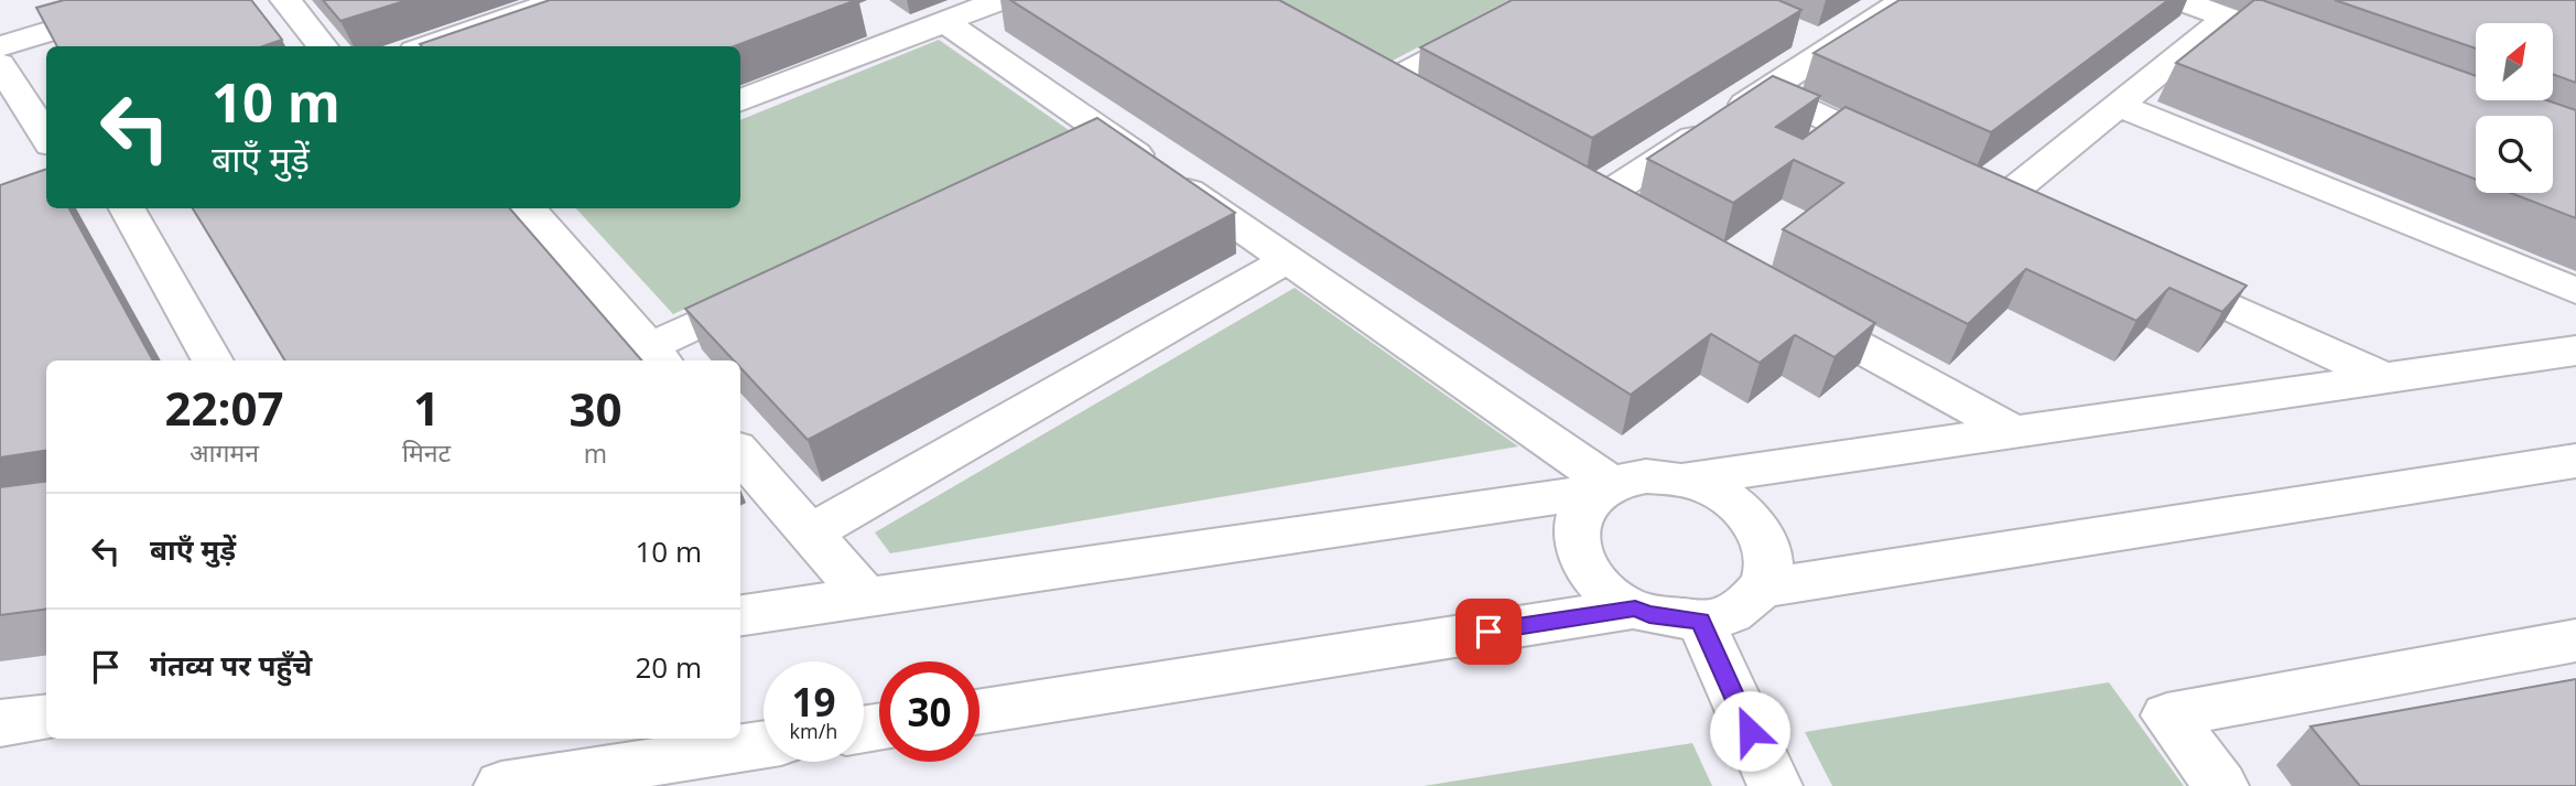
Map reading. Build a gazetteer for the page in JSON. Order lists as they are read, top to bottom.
{
  "north": "top right",
  "page": {
    "turn": ["10 m", "बाएँ मुड़ें"],
    "eta": [
      "22:07",
      "आगमन",
      "1",
      "मिनट",
      "30",
      "m"
    ],
    "list": [
      {
        "name": "बाएँ मुड़ें",
        "value": "10 m"
      },
      {
        "name": "गंतव्य पर पहुँचे",
        "value": "20 m"
      }
    ],
    "speed": "19 km/h",
    "limit": "30"
  }
}
